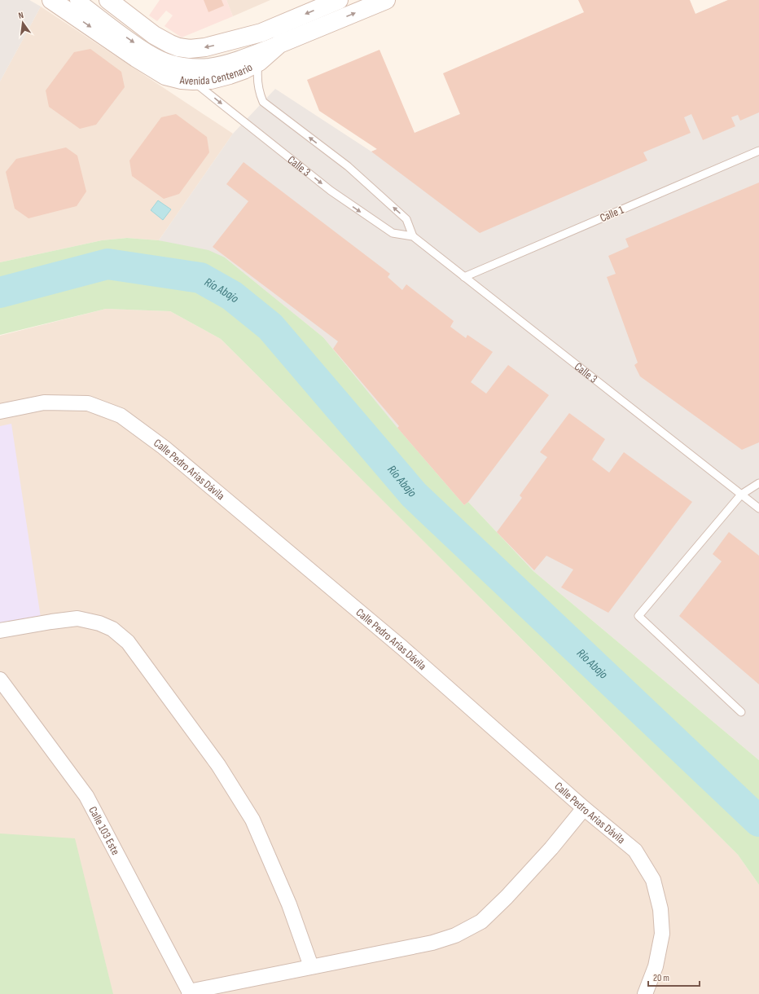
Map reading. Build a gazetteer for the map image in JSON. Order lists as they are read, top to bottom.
{
  "streets": {
    "main road": ["Avenida Centenario"],
    "street": ["Calle Pedro Arias Dávila", "Calle 103 Este"],
    "lane": ["Calle 3", "Calle 1"]
  },
  "crossings": [
    ["Avenida Centenario", "Calle 3"],
    ["Calle 3", "Calle 1"]
  ],
  "water": ["Río Abajo"],
  "scale_bar": "20 m",
  "north": "top"
}
